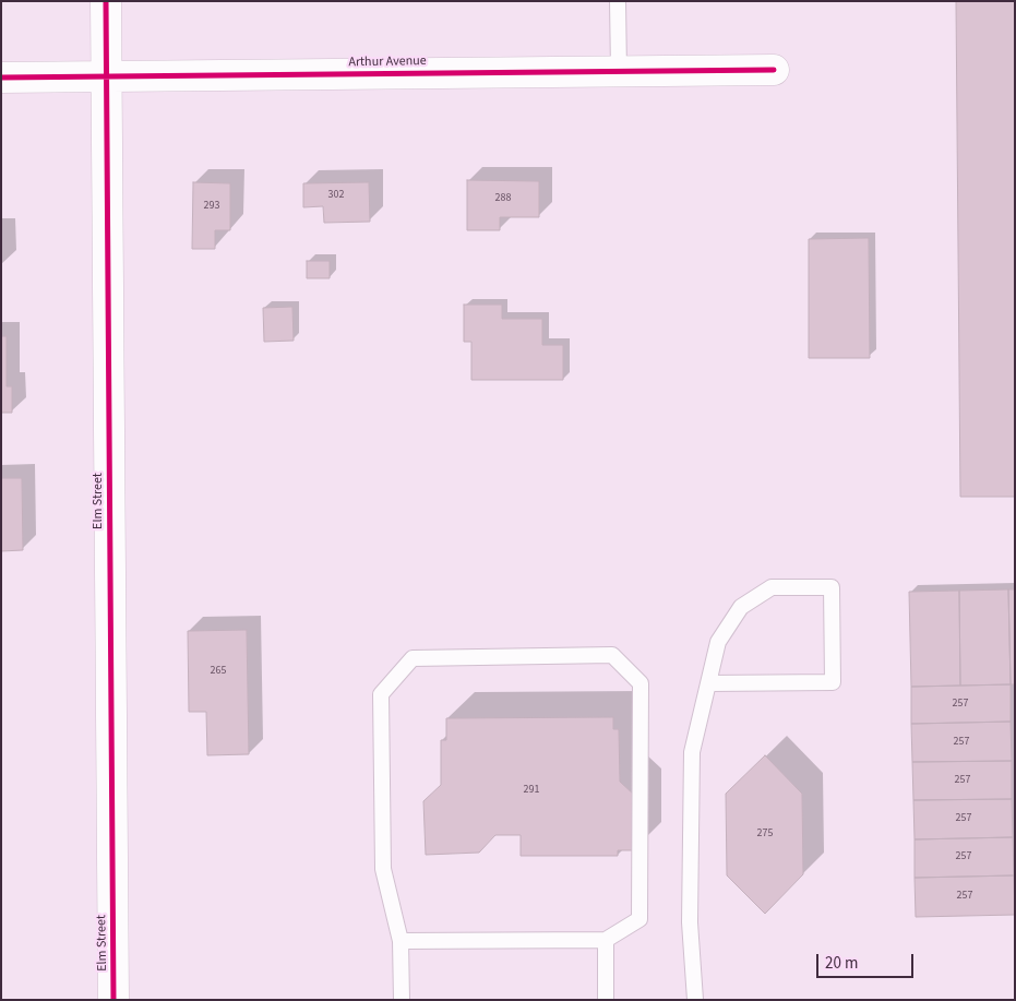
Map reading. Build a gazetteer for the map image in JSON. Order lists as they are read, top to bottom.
{
  "streets": {
    "street": ["Arthur Avenue", "Elm Street"]
  },
  "crossings": [
    ["Arthur Avenue", "Elm Street"]
  ],
  "house_numbers": [
    "302",
    "288",
    "293",
    "265",
    "257",
    "257",
    "257",
    "291",
    "257",
    "275",
    "257",
    "257"
  ],
  "scale_bar": "20 m"
}
